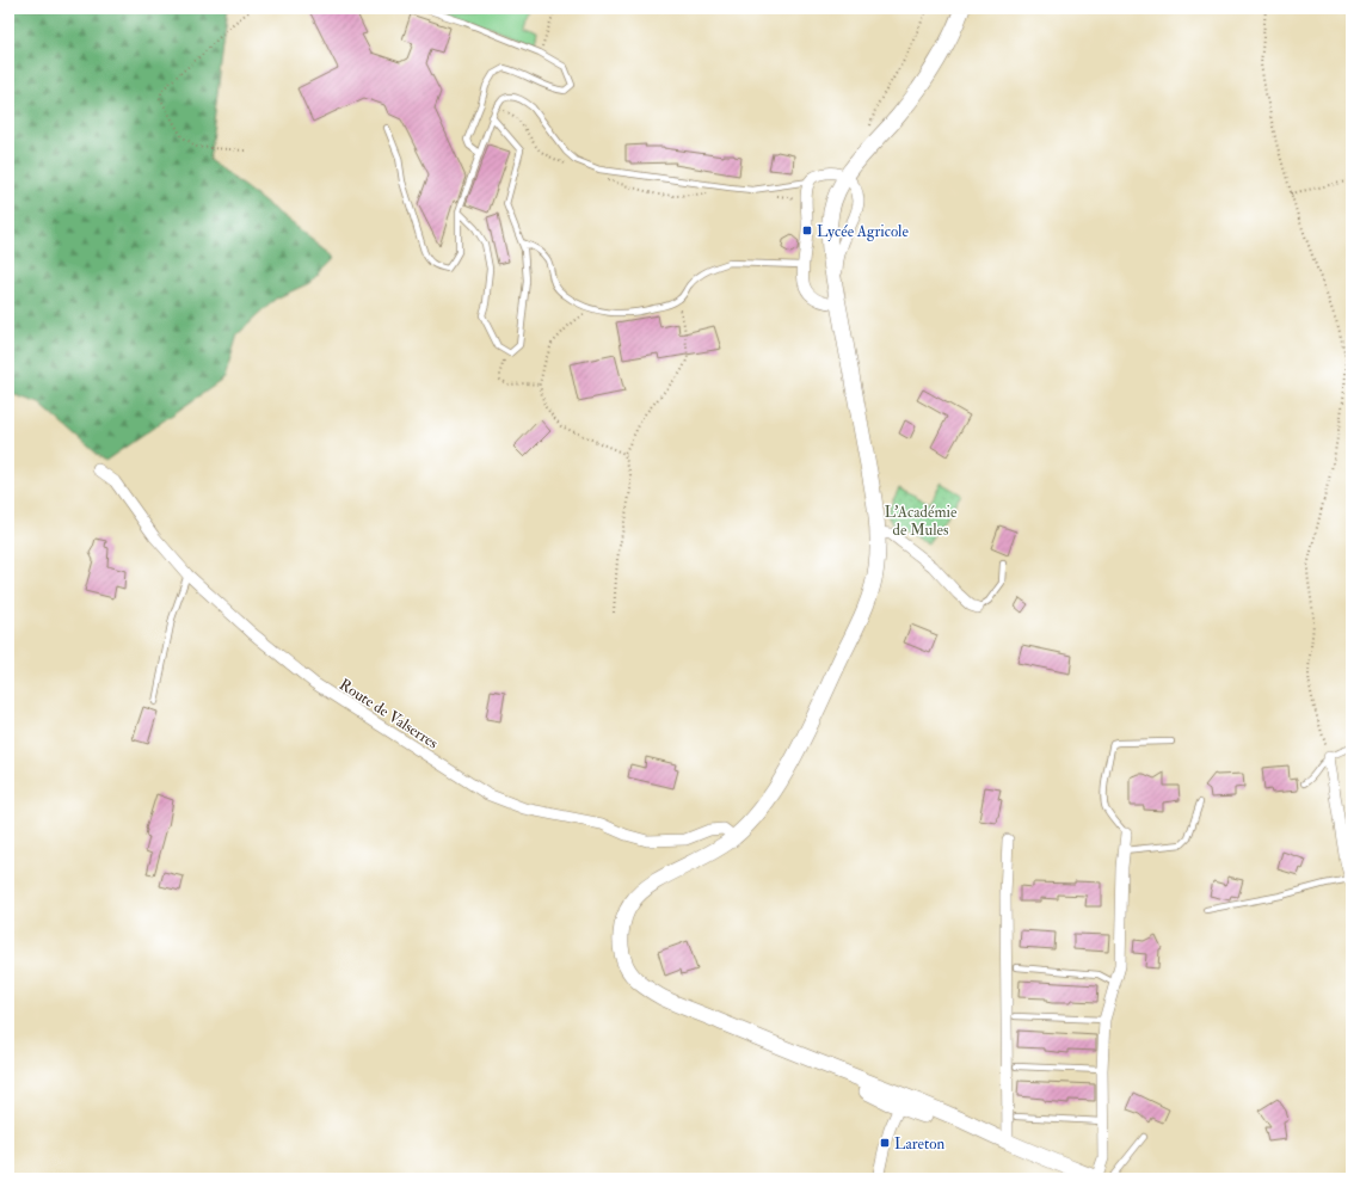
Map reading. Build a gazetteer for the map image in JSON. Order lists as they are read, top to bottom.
{
  "streets": {
    "street": ["Route de Valserres"]
  },
  "parks": ["L'Académie de Mules"],
  "places": {
    "transit": ["Lycée Agricole", "Lareton"]
  }
}
